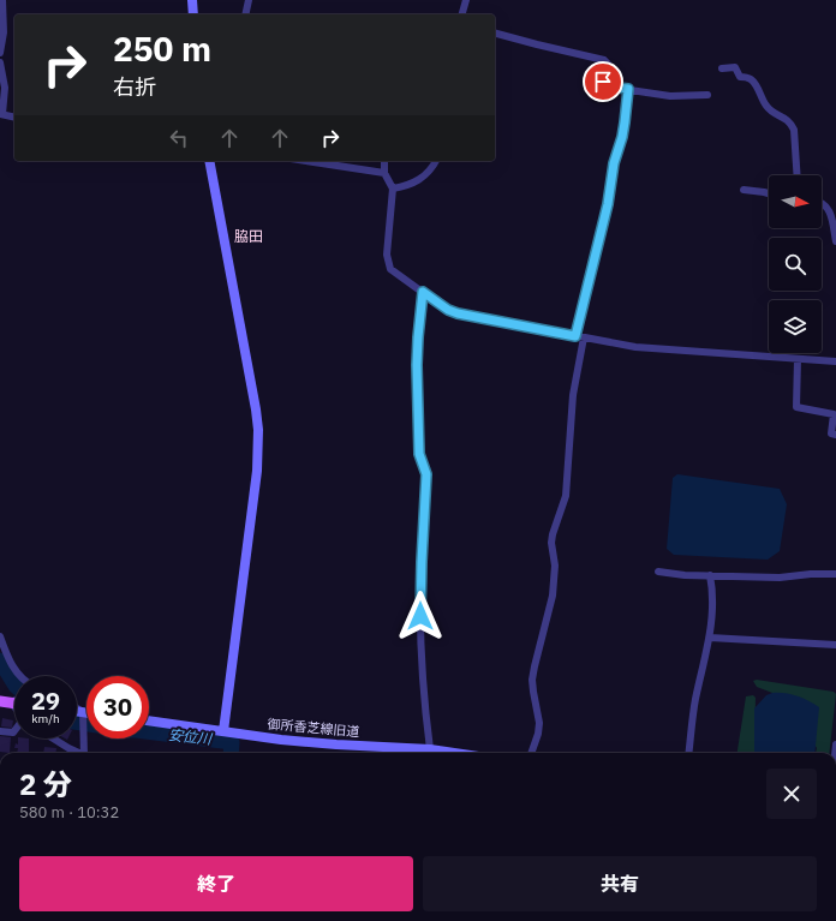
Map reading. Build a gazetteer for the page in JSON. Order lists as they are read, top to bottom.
{
  "streets": {
    "street": ["御所香芝線旧道"]
  },
  "districts": ["脇田"],
  "water": ["安位川"],
  "north": "right",
  "page": {
    "turn": ["250 m", "右折"],
    "speed": "29 km/h",
    "limit": "30",
    "heading": ["2 分", "580 m · 10:32"],
    "buttons": ["終了", "共有"]
  }
}
